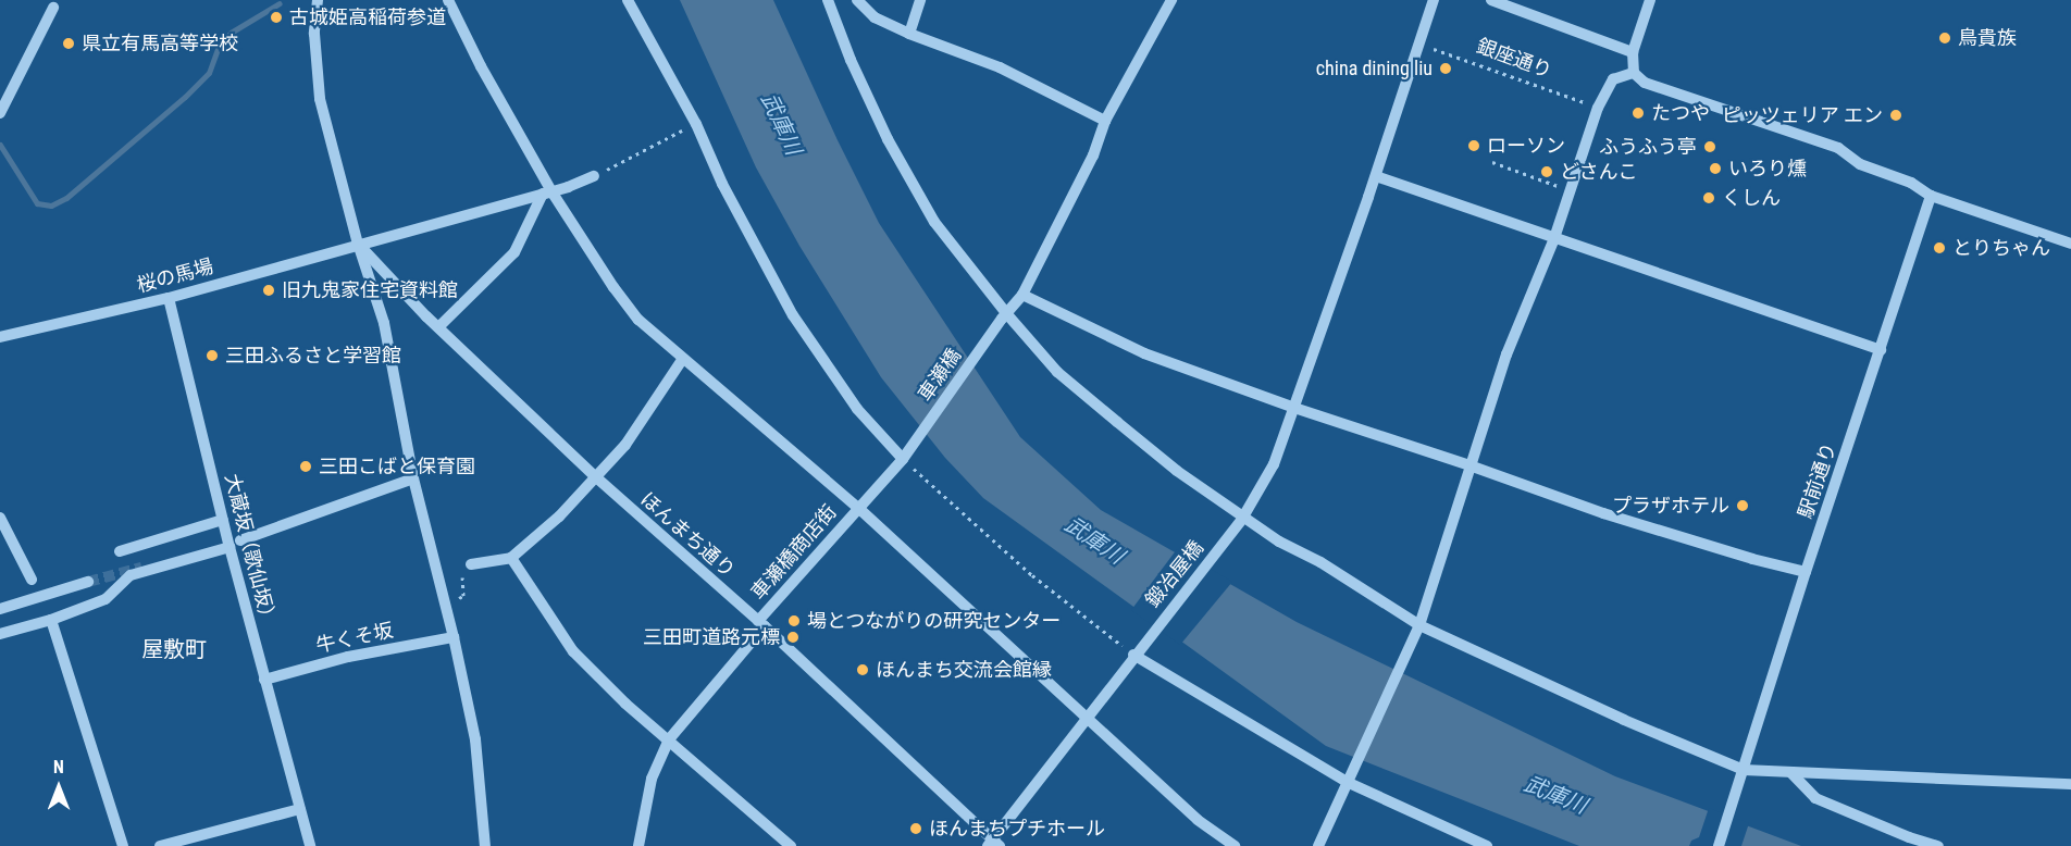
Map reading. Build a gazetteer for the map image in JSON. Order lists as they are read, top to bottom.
{
  "streets": {
    "street": [
      "桜の馬場",
      "車瀬橋",
      "駅前通り",
      "ほんまち通り",
      "大蔵坂（歌仙坂）",
      "車瀬橋商店街",
      "鍛冶屋橋",
      "牛くそ坂"
    ],
    "path": ["銀座通り"]
  },
  "crossings": [
    ["銀座通り", "鍛冶屋橋"],
    ["桜の馬場", "ほんまち通り"],
    ["桜の馬場", "大蔵坂（歌仙坂）"],
    ["車瀬橋", "車瀬橋商店街"],
    ["ほんまち通り", "車瀬橋商店街"],
    ["ほんまち通り", "鍛冶屋橋"],
    ["大蔵坂（歌仙坂）", "牛くそ坂"]
  ],
  "districts": ["屋敷町"],
  "water": ["武庫川"],
  "places": [
    "古城姫高稲荷参道",
    "鳥貴族",
    "県立有馬高等学校",
    "china dining liu",
    "たつや",
    "ピッツェリア エン",
    "ローソン",
    "ふうふう亭",
    "いろり燻",
    "どさんこ",
    "くしん",
    "とりちゃん",
    "旧九鬼家住宅資料館",
    "三田ふるさと学習館",
    "三田こばと保育園",
    "プラザホテル",
    "場とつながりの研究センター",
    "三田町道路元標",
    "ほんまち交流会館縁",
    "ほんまちプチホール"
  ],
  "north": "top"
}
